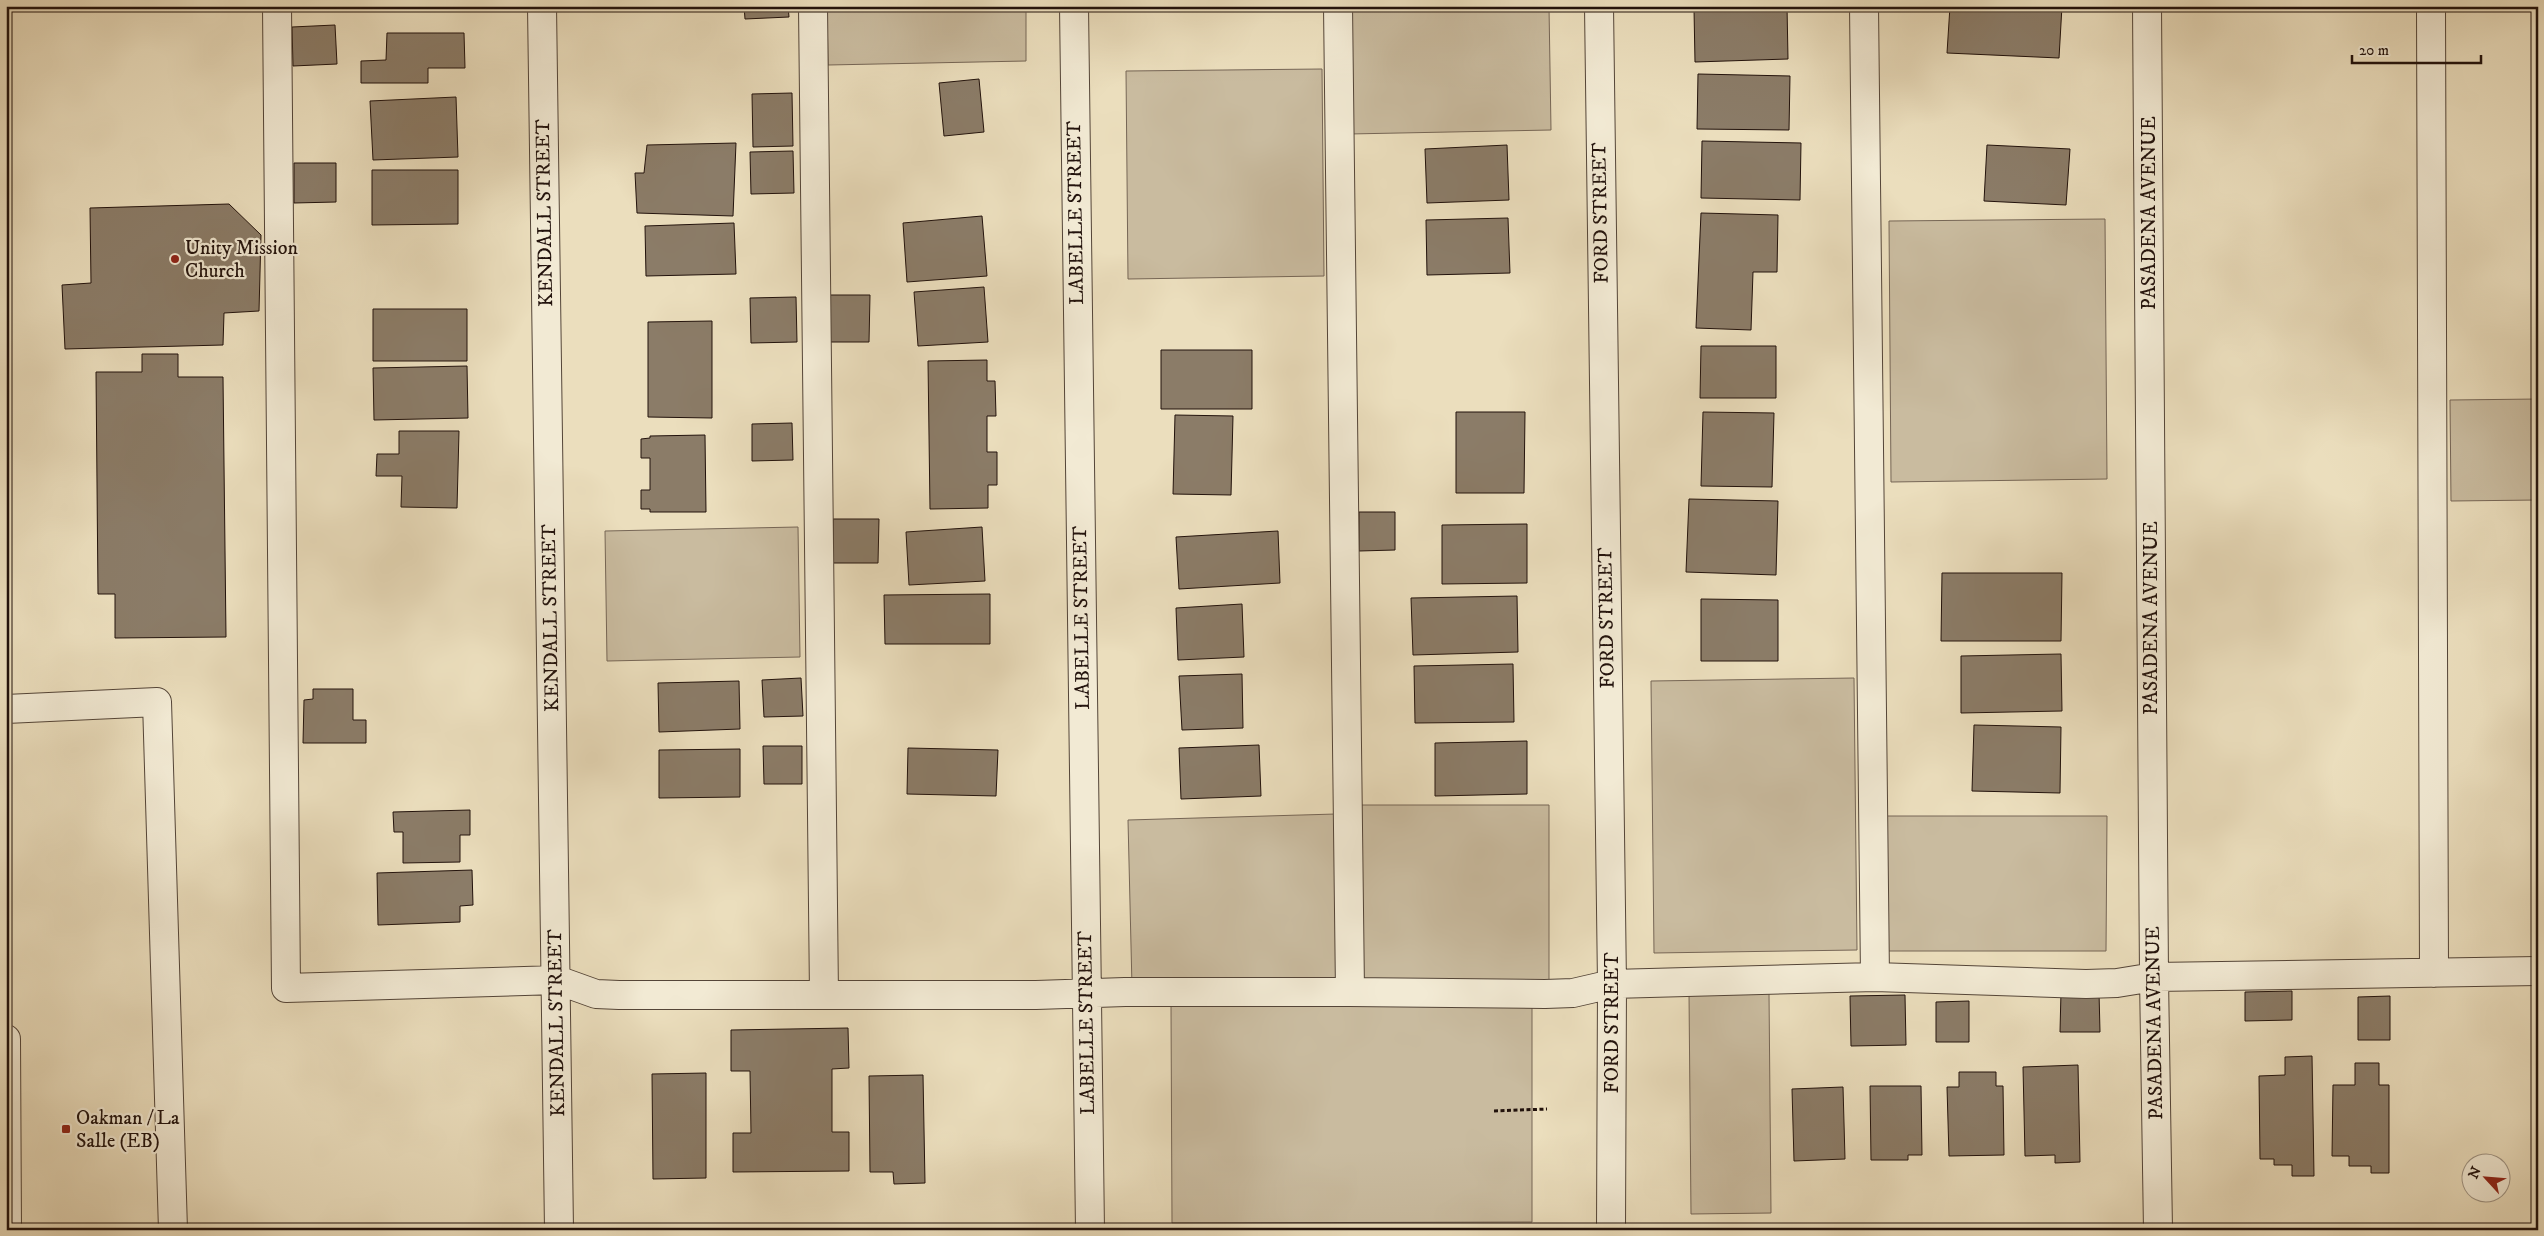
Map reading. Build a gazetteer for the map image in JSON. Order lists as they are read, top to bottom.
{
  "streets": {
    "street": [
      "KENDALL STREET",
      "LABELLE STREET",
      "FORD STREET",
      "PASADENA AVENUE"
    ]
  },
  "places": {
    "other": ["Unity Mission Church"],
    "transit": ["Oakman / La Salle (EB)"]
  },
  "scale_bar": "20 m",
  "north": "top left"
}
